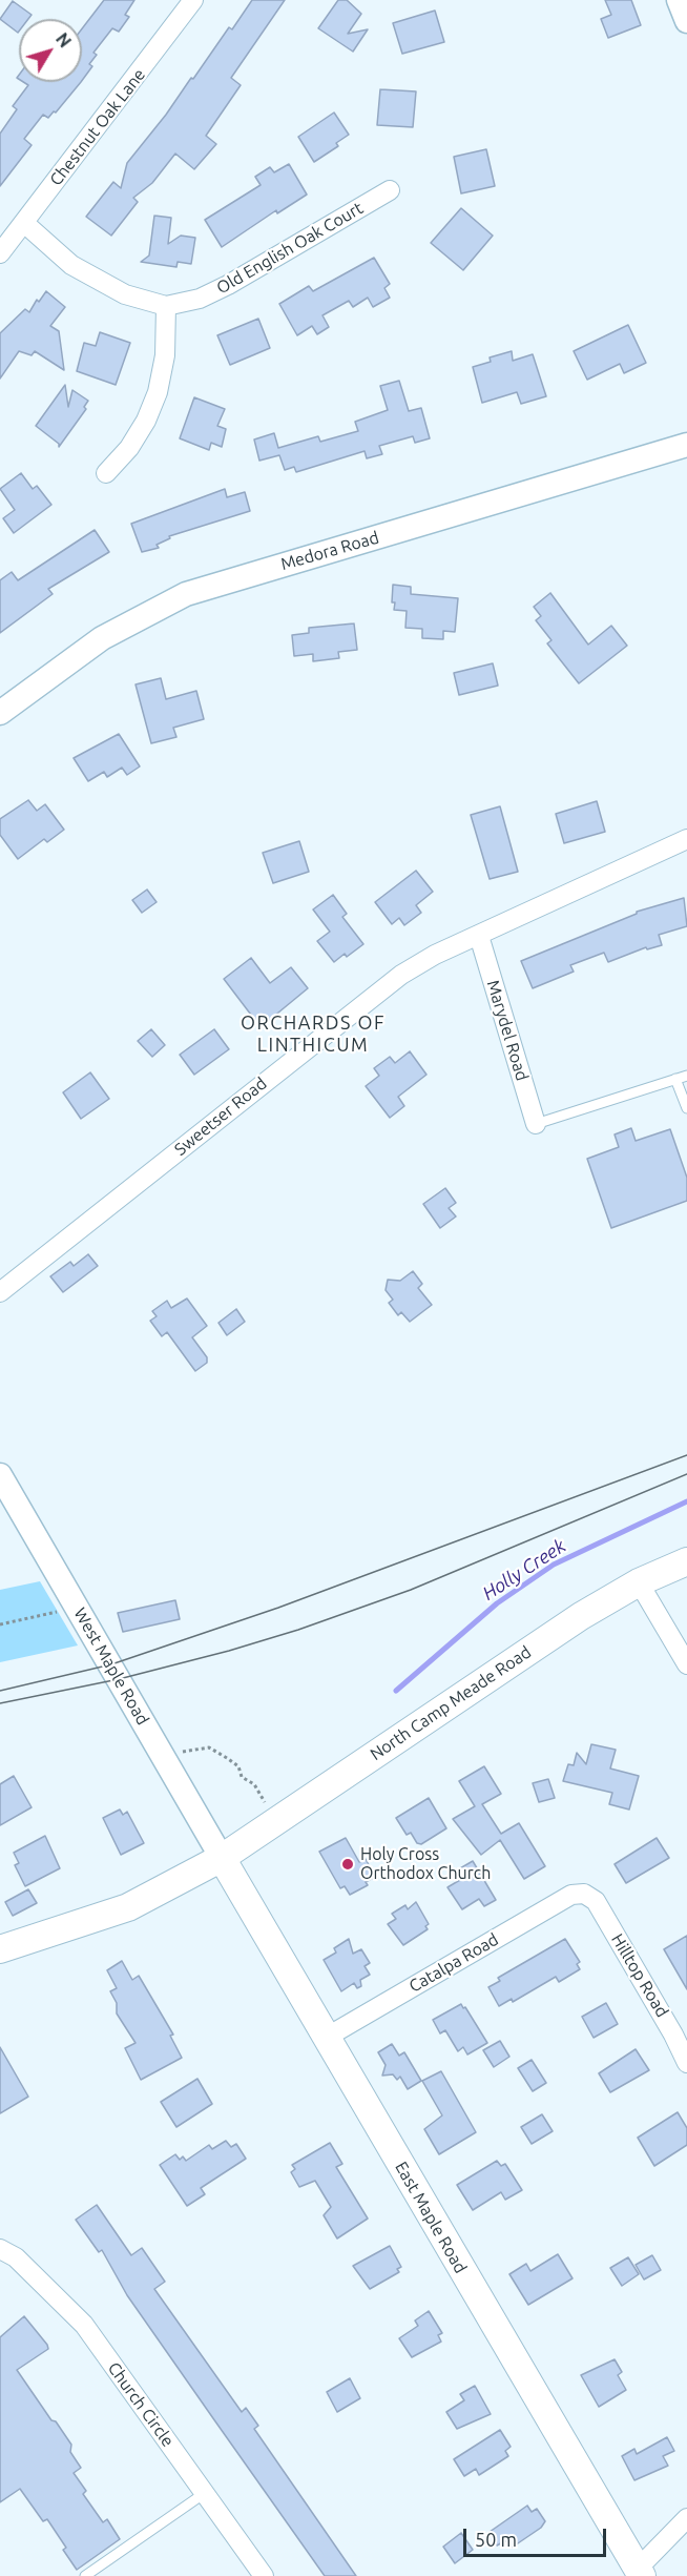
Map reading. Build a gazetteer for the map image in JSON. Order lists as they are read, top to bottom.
{
  "streets": {
    "main road": ["North Camp Meade Road", "East Maple Road"],
    "street": [
      "Chestnut Oak Lane",
      "Old English Oak Court",
      "Medora Road",
      "Marydel Road",
      "Sweetser Road",
      "West Maple Road",
      "Catalpa Road",
      "Hilltop Road",
      "Church Circle"
    ]
  },
  "crossings": [
    ["Chestnut Oak Lane", "Old English Oak Court"],
    ["Marydel Road", "Sweetser Road"],
    ["West Maple Road", "North Camp Meade Road"],
    ["West Maple Road", "East Maple Road"],
    ["North Camp Meade Road", "East Maple Road"],
    ["Catalpa Road", "Hilltop Road"],
    ["Catalpa Road", "East Maple Road"]
  ],
  "districts": ["ORCHARDS OF LINTHICUM"],
  "water": ["Holly Creek"],
  "places": ["Holy Cross Orthodox Church"],
  "scale_bar": "50 m",
  "north": "top right"
}
